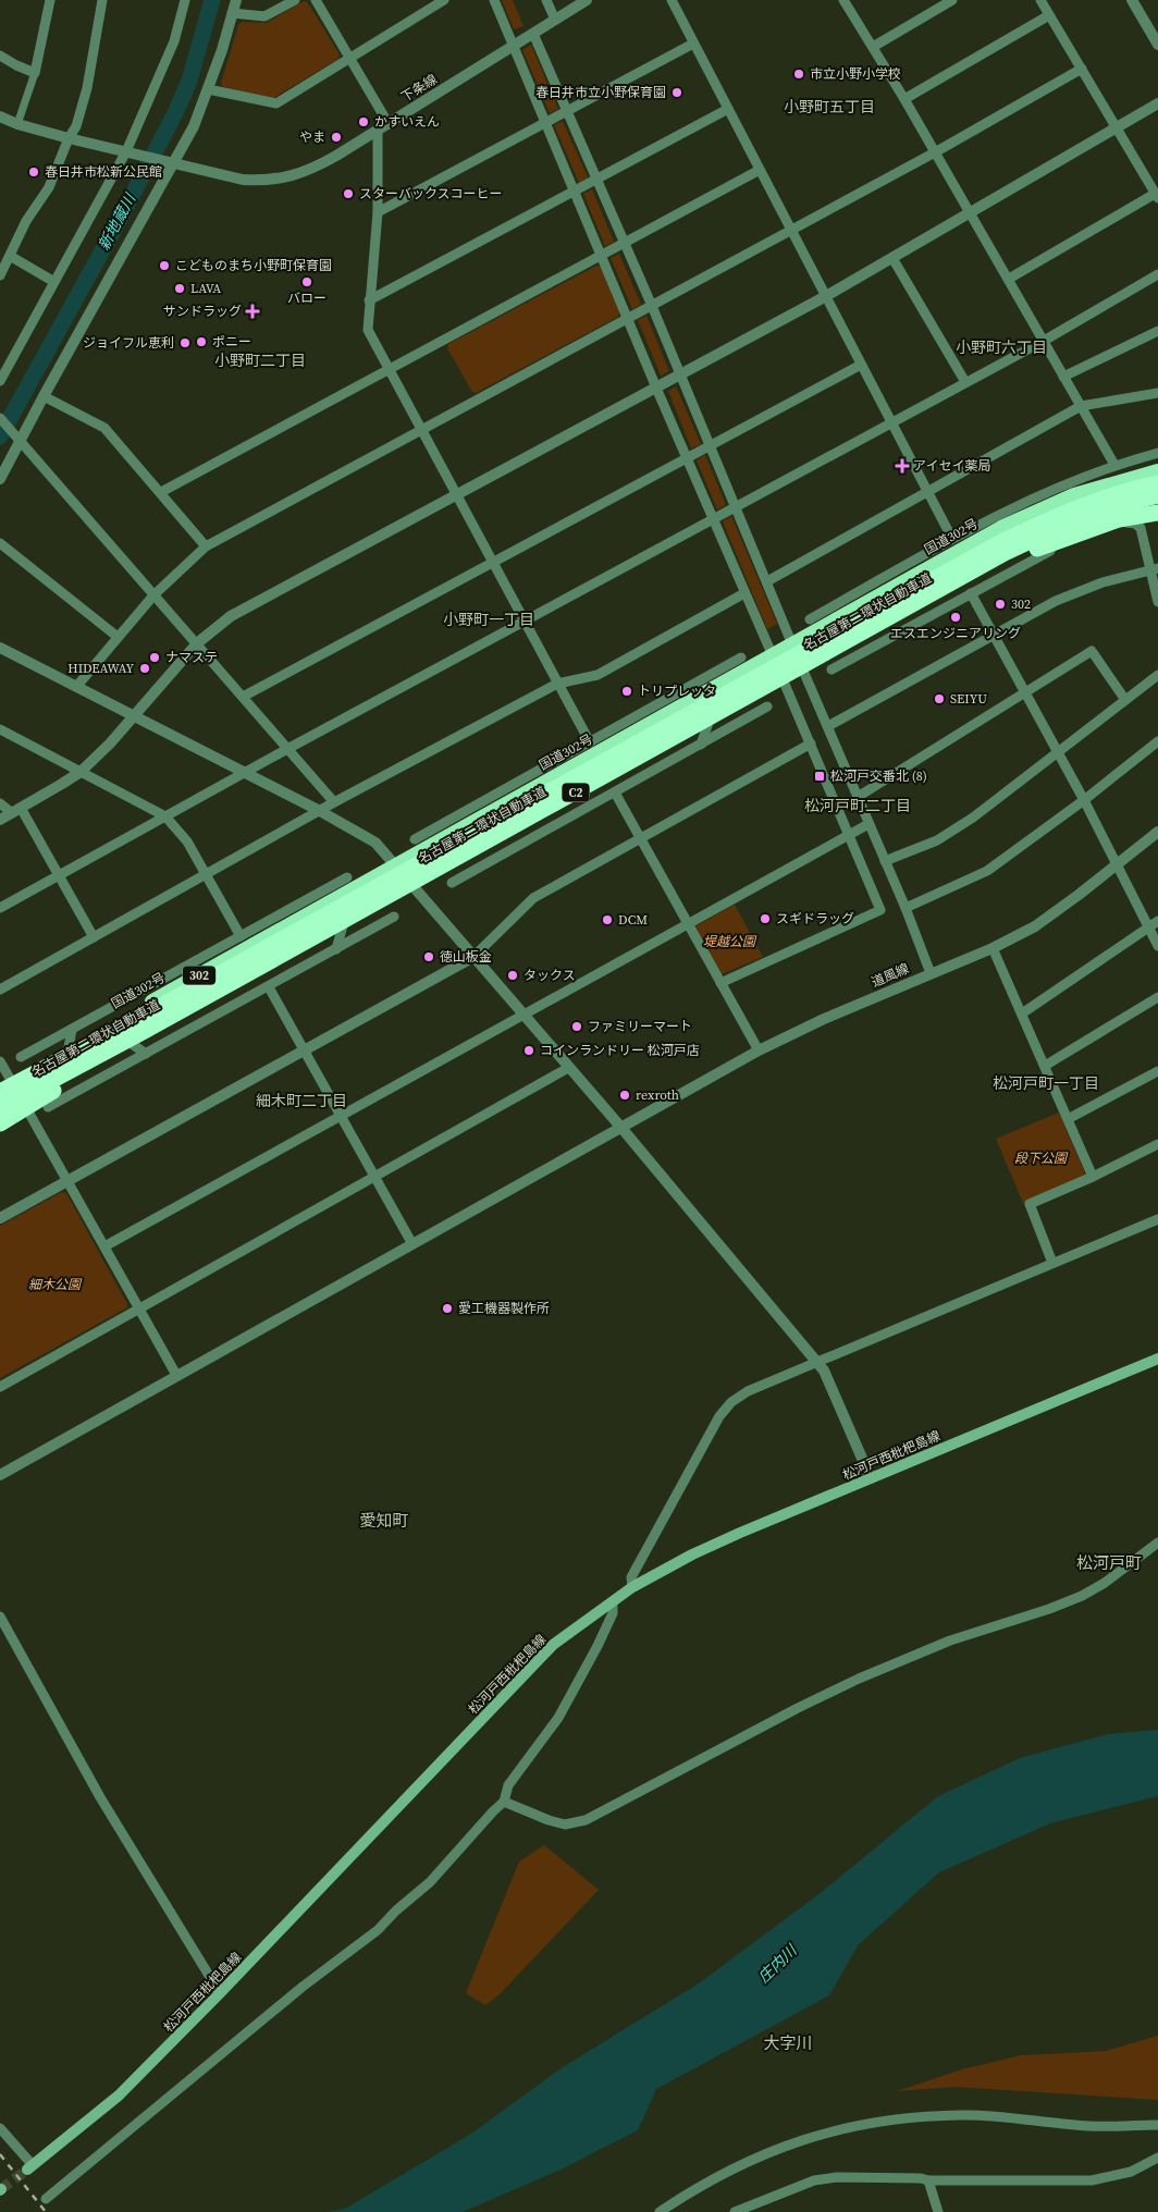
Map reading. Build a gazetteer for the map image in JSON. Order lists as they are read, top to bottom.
{
  "streets": {
    "highway": [
      "国道302号",
      "名古屋第二環状自動車道",
      "C2",
      "302"
    ],
    "main road": ["松河戸西枇杷島線"],
    "street": ["下条線", "道風線"]
  },
  "districts": [
    "小野町五丁目",
    "小野町六丁目",
    "小野町二丁目",
    "小野町一丁目",
    "松河戸町二丁目",
    "松河戸町一丁目",
    "細木町二丁目",
    "愛知町",
    "松河戸町",
    "大字川"
  ],
  "water": ["新地蔵川", "庄内川"],
  "parks": ["堤越公園", "段下公園", "細木公園"],
  "places": {
    "other": [
      "市立小野小学校",
      "春日井市立小野保育園",
      "かすいえん",
      "やま",
      "春日井市松新公民館",
      "スターバックスコーヒー",
      "こどものまち小野町保育園",
      "バロー",
      "LAVA",
      "ポニー",
      "ジョイフル恵利",
      "302",
      "エスエンジニアリング",
      "ナマステ",
      "HIDEAWAY",
      "トリプレッタ",
      "SEIYU",
      "スギドラッグ",
      "DCM",
      "徳山板金",
      "タックス",
      "ファミリーマート",
      "コインランドリー 松河戸店",
      "rexroth",
      "愛工機器製作所"
    ],
    "health": ["サンドラッグ", "アイセイ薬局"],
    "transit": ["松河戸交番北 (8)"]
  }
}
